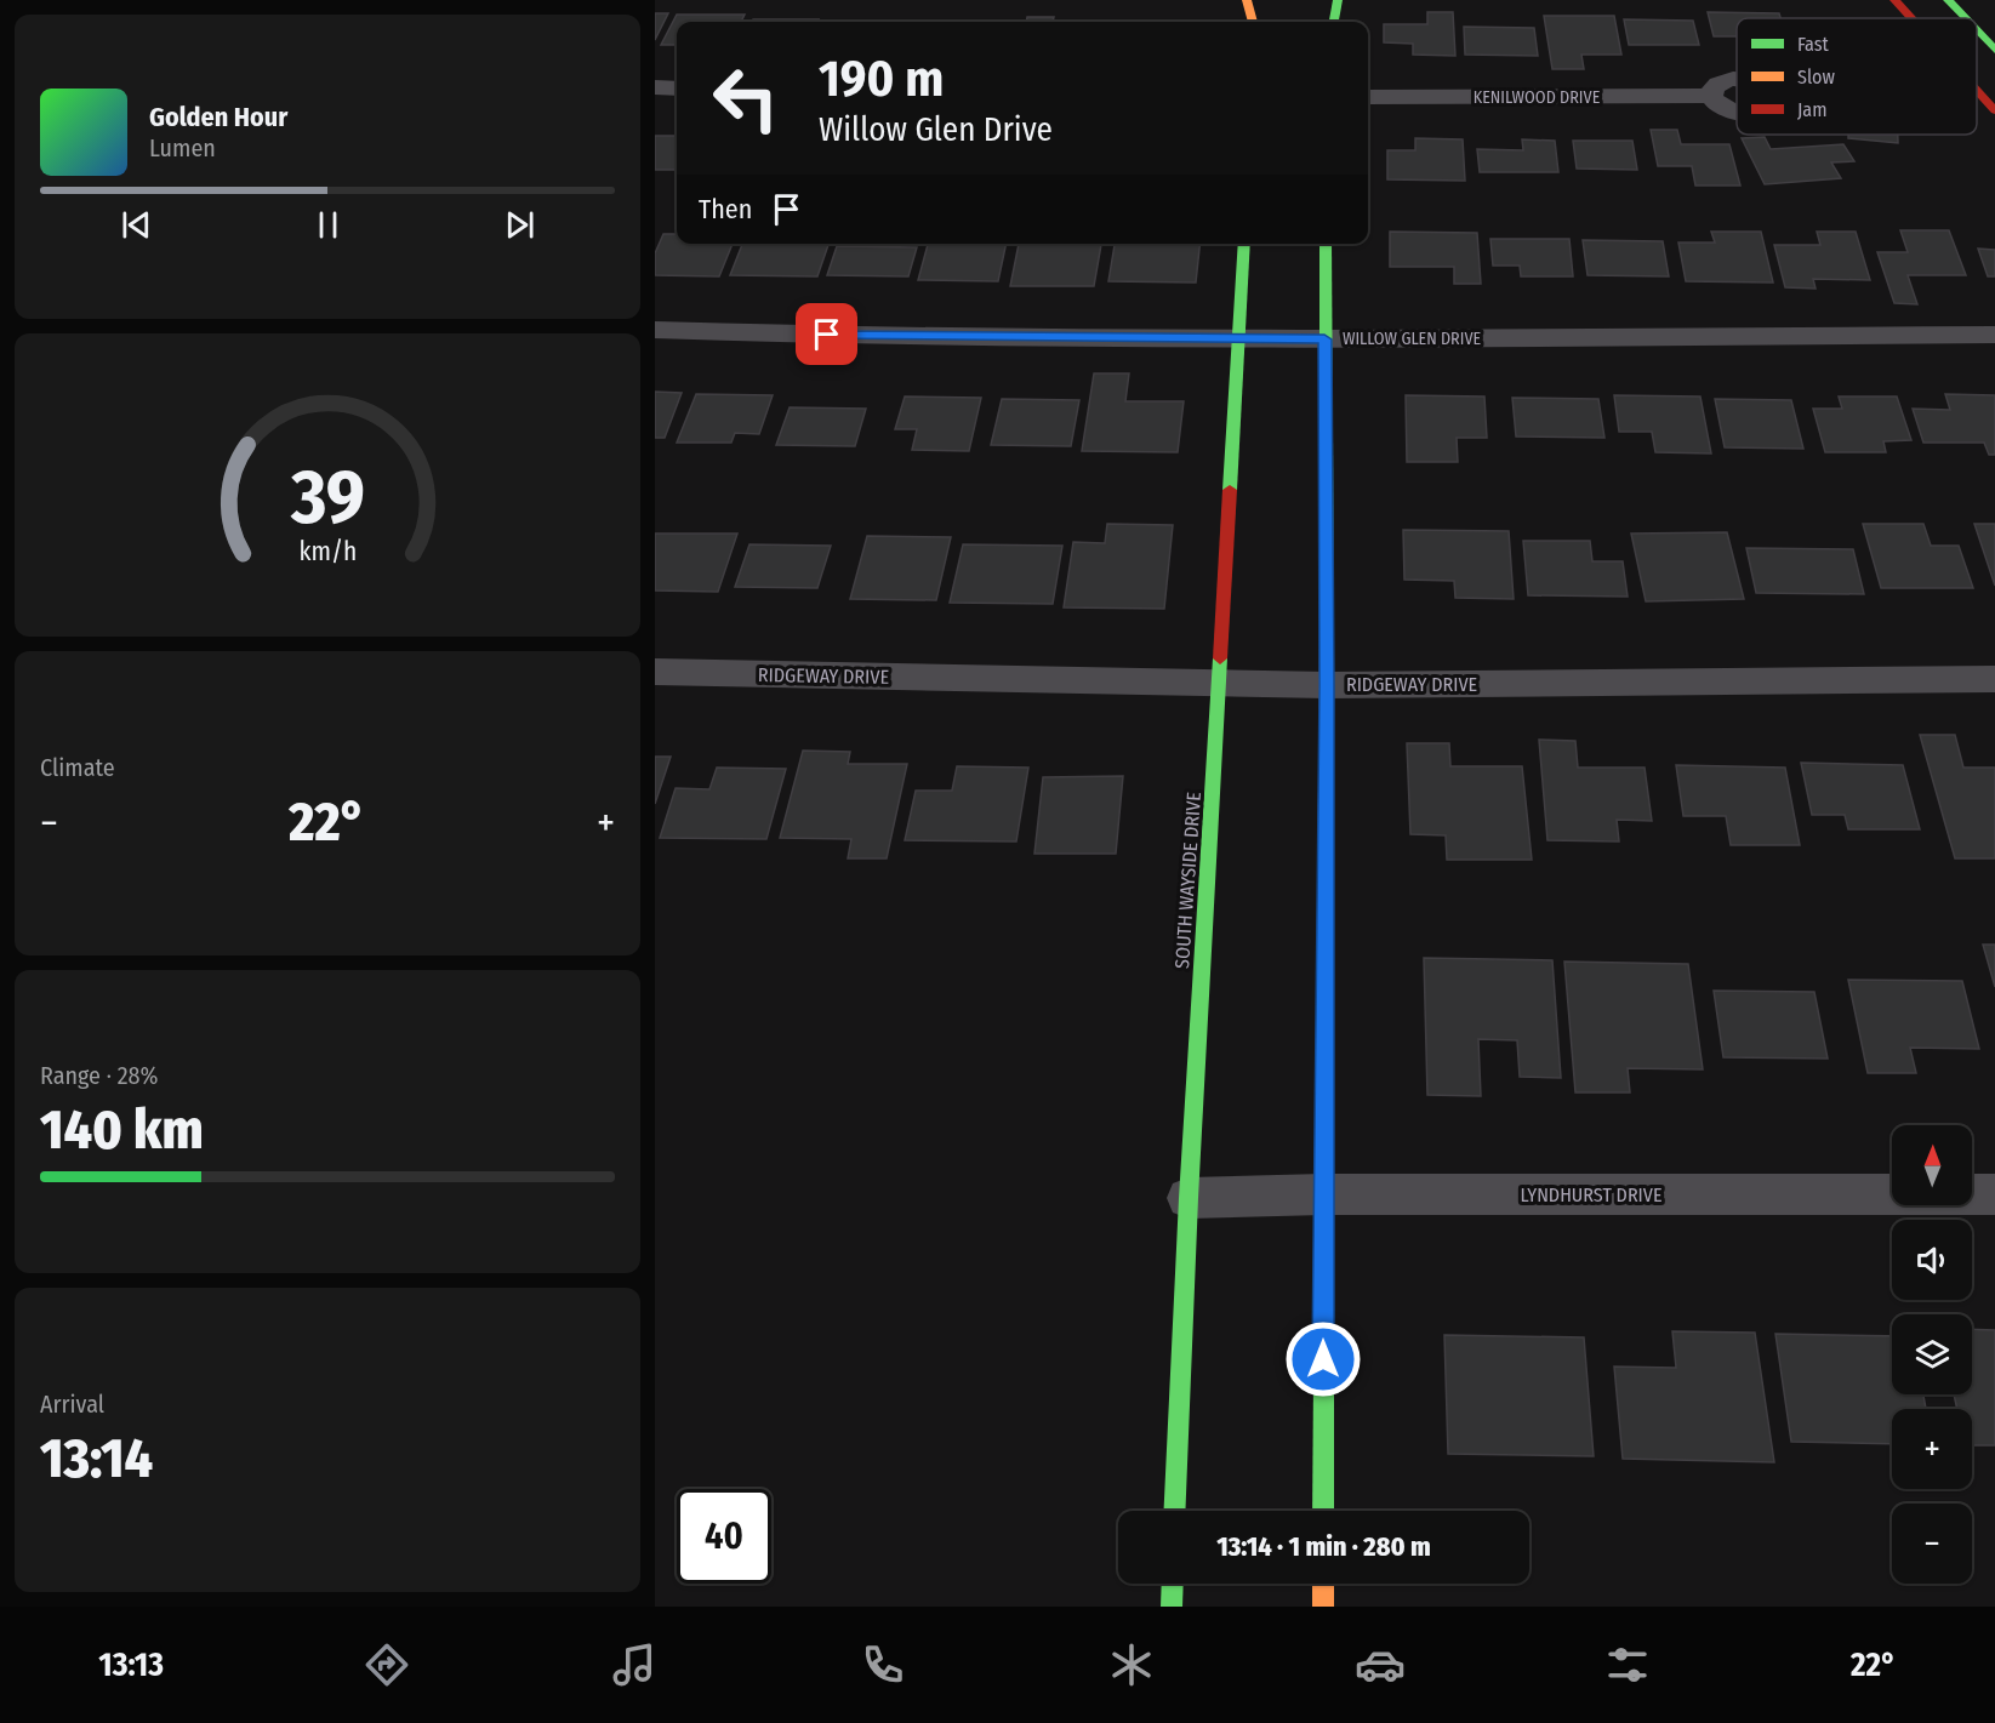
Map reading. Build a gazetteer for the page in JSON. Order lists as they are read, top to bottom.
{
  "streets": {
    "street": [
      "KENILWOOD DRIVE",
      "WILLOW GLEN DRIVE",
      "RIDGEWAY DRIVE",
      "SOUTH WAYSIDE DRIVE",
      "LYNDHURST DRIVE"
    ]
  },
  "crossings": [
    ["WILLOW GLEN DRIVE", "SOUTH WAYSIDE DRIVE"],
    ["RIDGEWAY DRIVE", "SOUTH WAYSIDE DRIVE"],
    ["SOUTH WAYSIDE DRIVE", "LYNDHURST DRIVE"]
  ],
  "legend": ["Fast", "Slow", "Jam"],
  "north": "top",
  "page": {
    "turn": ["190 m", "Willow Glen Drive"],
    "song": ["Golden Hour", "Lumen"],
    "then": "Then",
    "tile": [
      "Climate",
      ["Range · 28%", "140 km"],
      ["Arrival", "13:14"]
    ],
    "heat": ["−", "22°", "+"],
    "map_buttons": ["+", "−"],
    "limit": "40",
    "trip": "13:14 · 1 min · 280 m",
    "tabs": ["13:13", "22°"],
    "gauge": ["39", "km/h"]
  }
}
